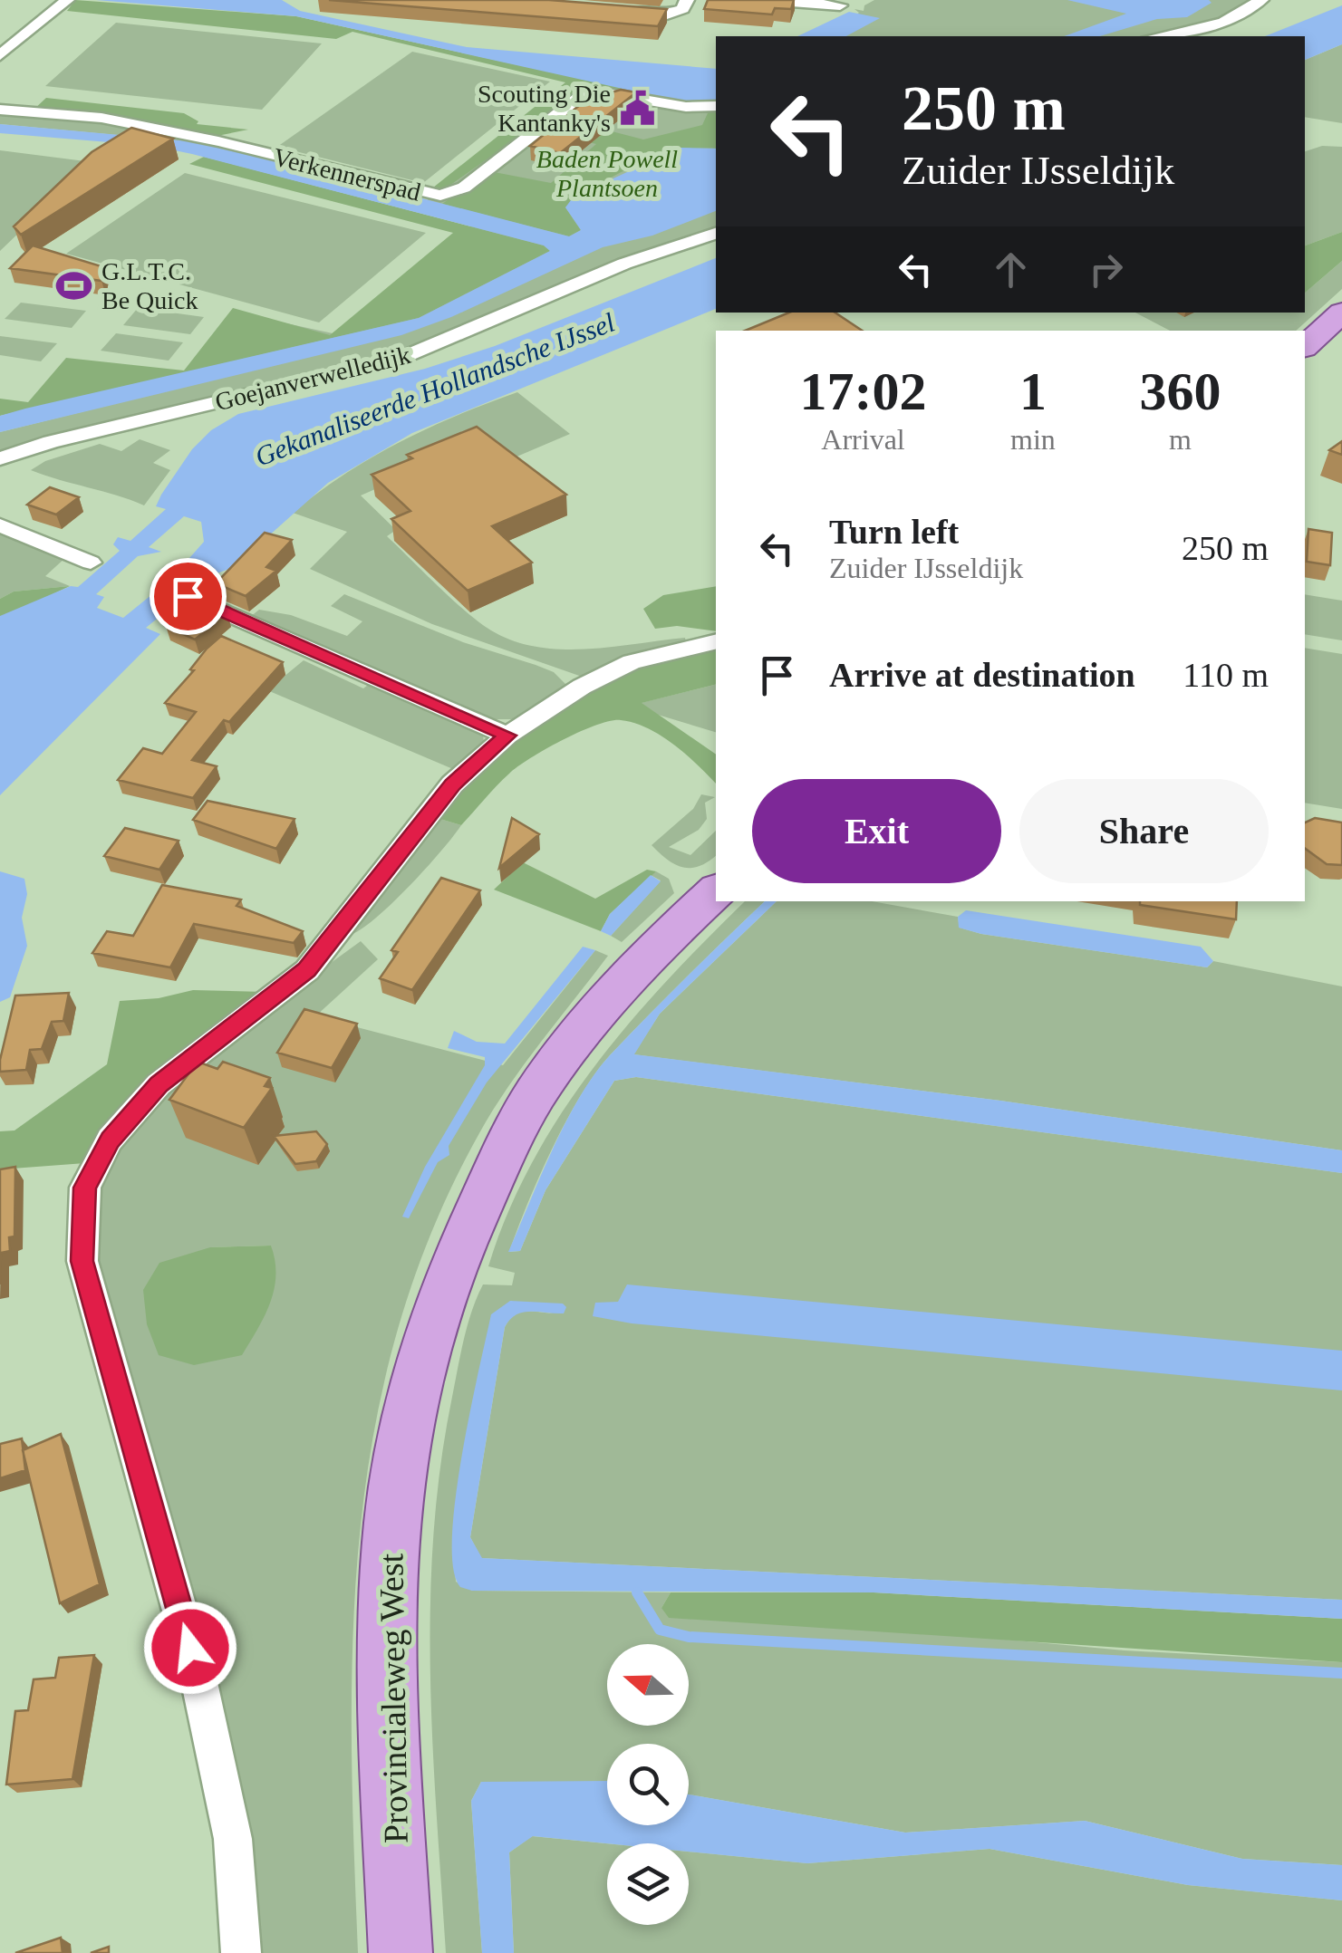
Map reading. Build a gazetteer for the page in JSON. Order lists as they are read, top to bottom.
{
  "streets": {
    "main road": ["Provincialeweg West"],
    "street": ["Verkennerspad", "Goejanverwelledijk"]
  },
  "water": ["Gekanaliseerde Hollandsche IJssel"],
  "parks": ["Baden Powell Plantsoen"],
  "places": {
    "public building": ["Scouting Die Kantanky's"],
    "sports": ["G.L.T.C. Be Quick"]
  },
  "north": "left",
  "page": {
    "turn": ["250 m", "Zuider IJsseldijk"],
    "eta": [
      "17:02",
      "Arrival",
      "1",
      "min",
      "360",
      "m"
    ],
    "list": [
      {
        "name": "Turn left",
        "note": "Zuider IJsseldijk",
        "value": "250 m"
      },
      {
        "name": "Arrive at destination",
        "value": "110 m"
      }
    ],
    "buttons": ["Exit", "Share"]
  }
}
